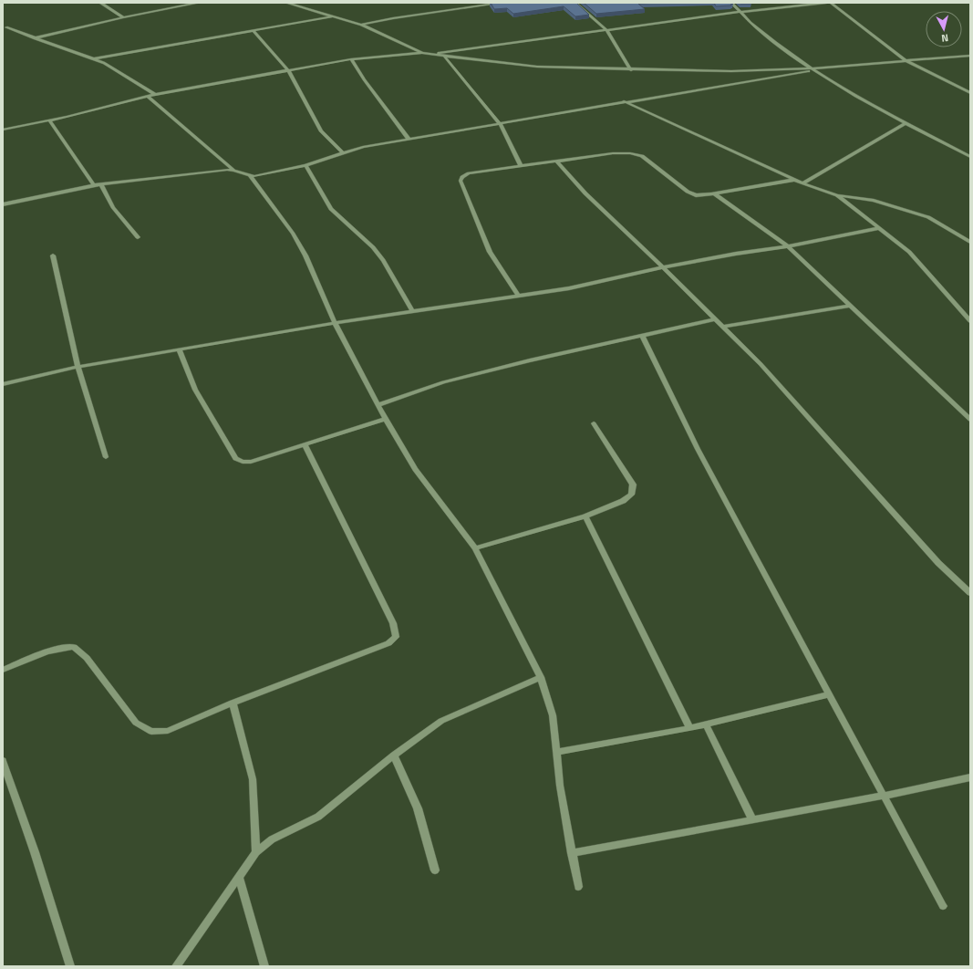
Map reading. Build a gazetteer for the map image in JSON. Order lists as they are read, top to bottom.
{
  "north": "bottom"
}
